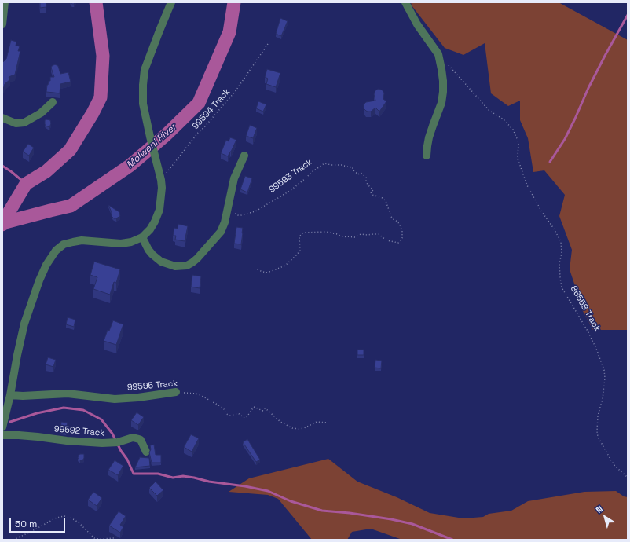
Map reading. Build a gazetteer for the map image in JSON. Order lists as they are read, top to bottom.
{
  "streets": {
    "street": ["99595 Track", "99592 Track"],
    "path": ["99594 Track", "99593 Track", "86558 Track"]
  },
  "water": ["Molweni River"],
  "scale_bar": "50 m",
  "north": "top left"
}
